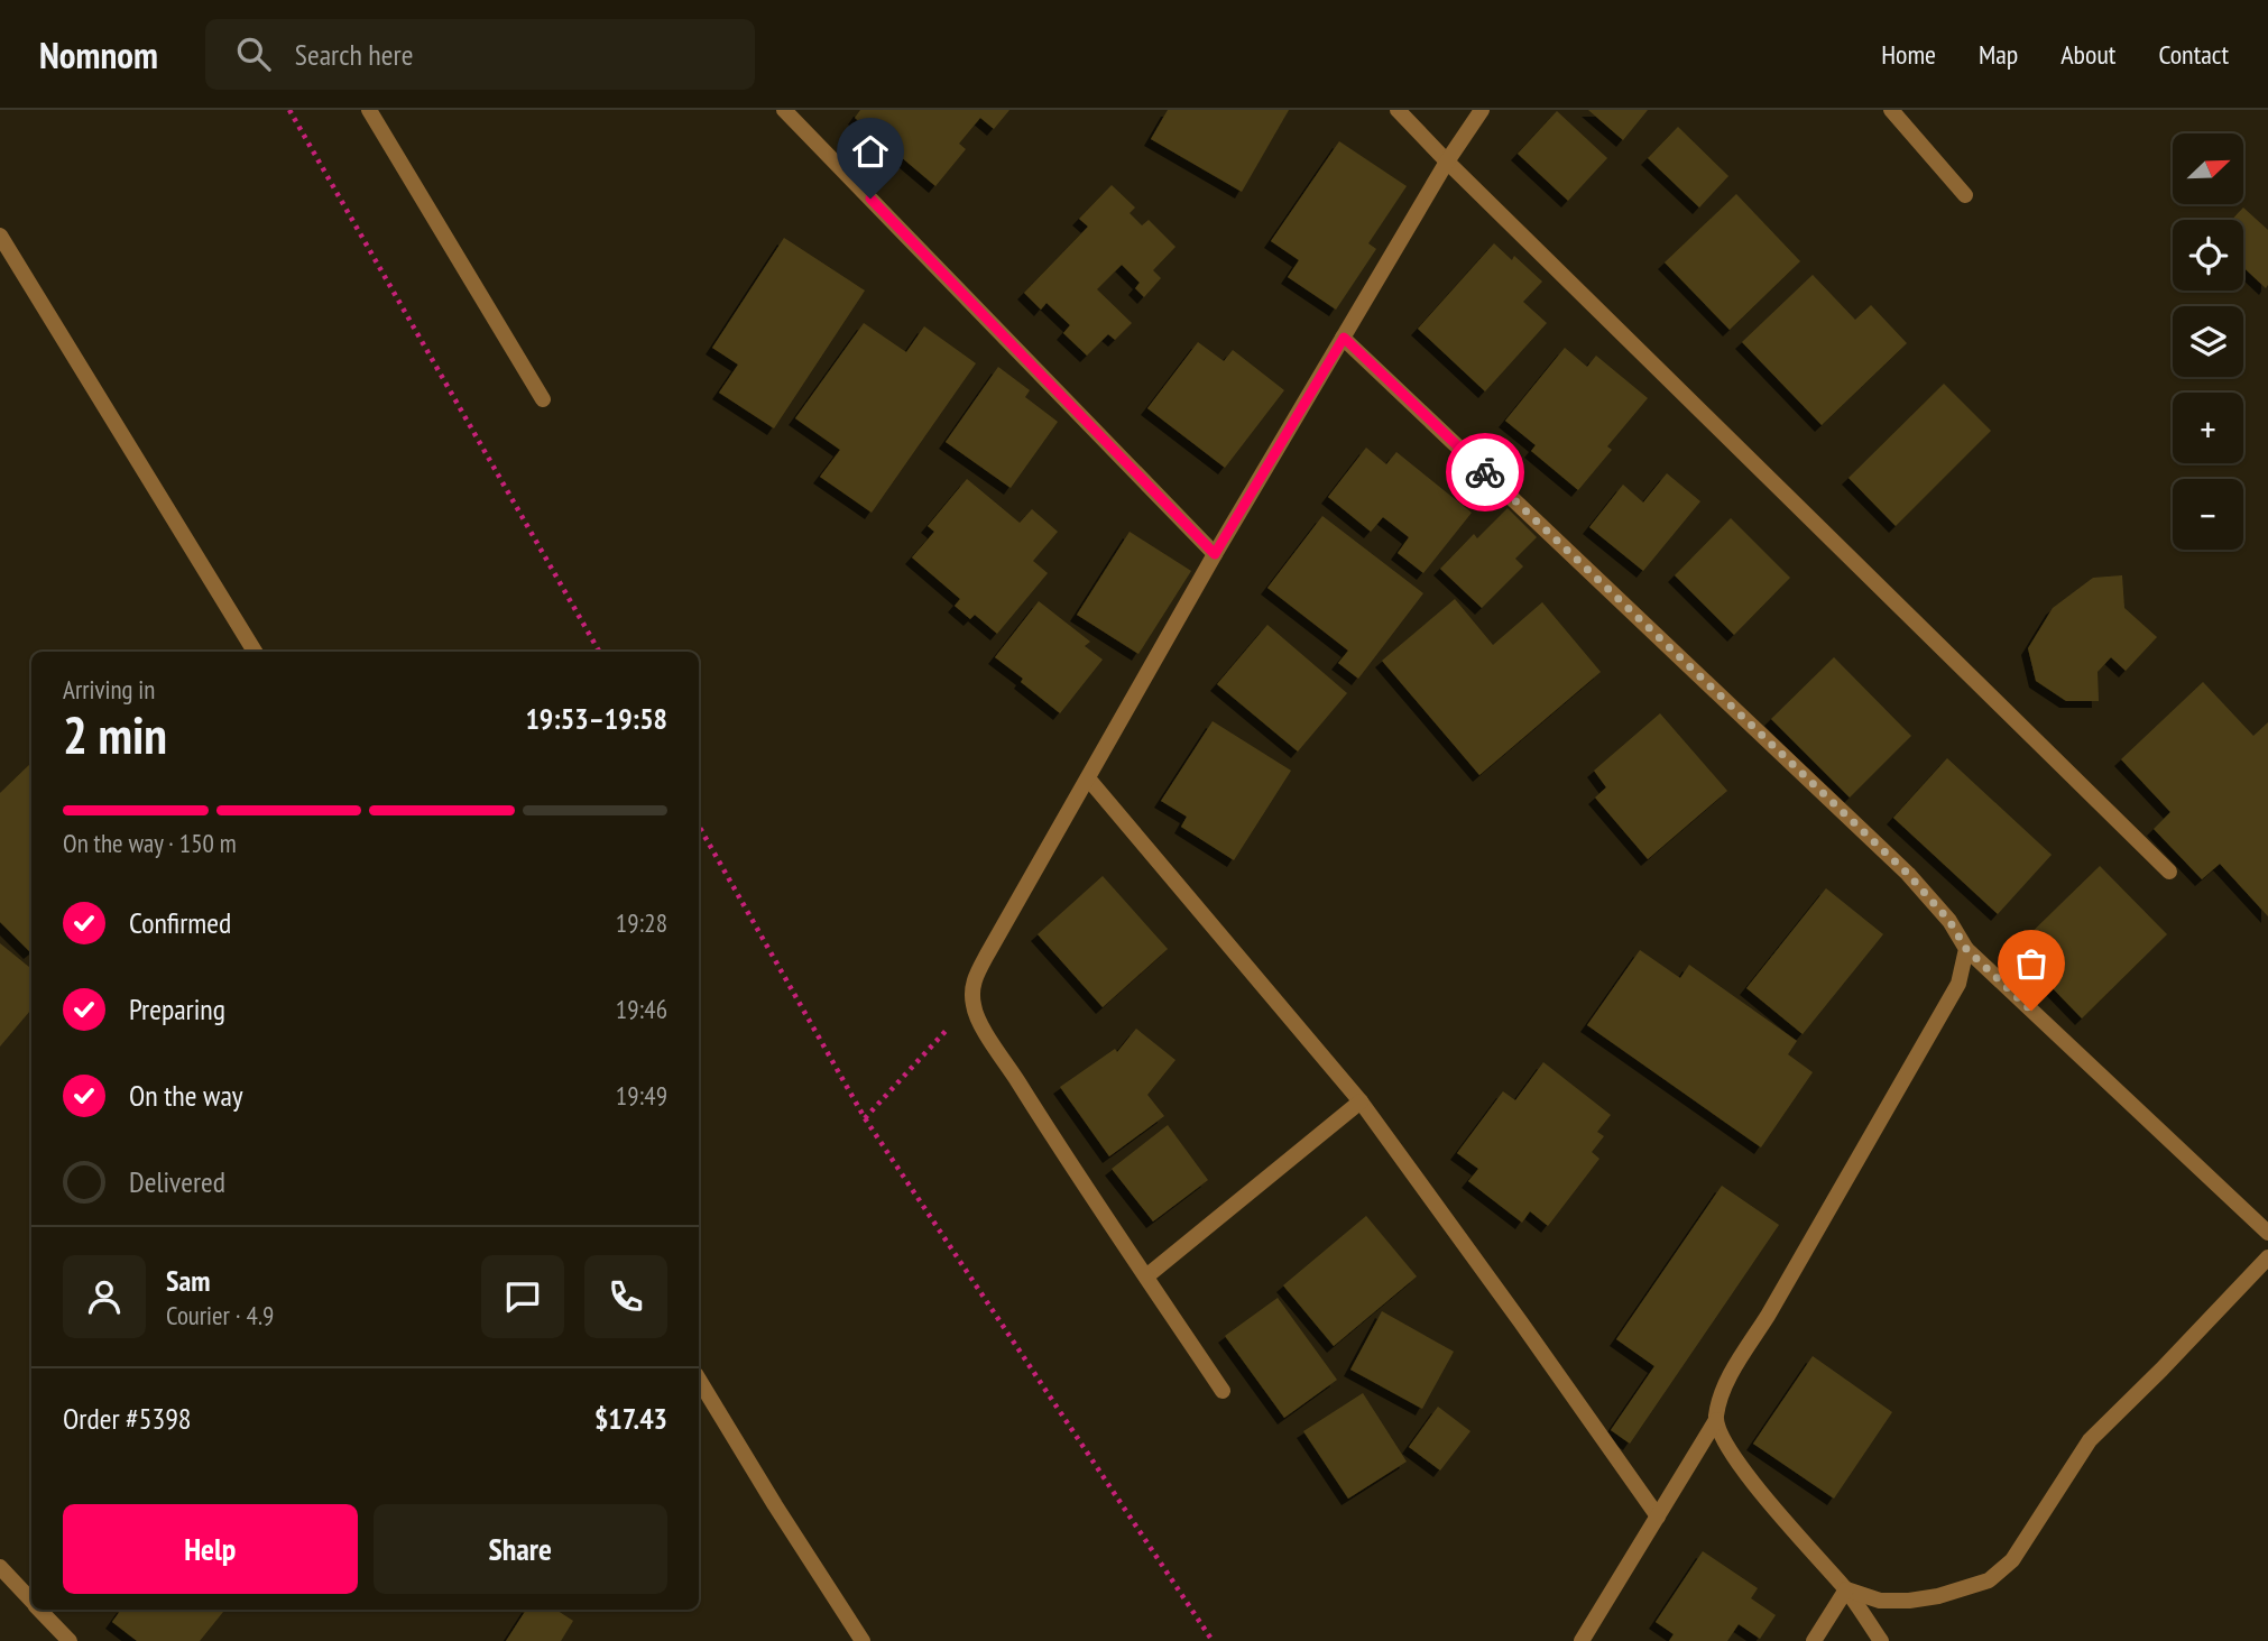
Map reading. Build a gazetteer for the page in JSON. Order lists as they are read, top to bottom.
{
  "north": "top right",
  "page": {
    "header": "Nomnom",
    "search": "Search here",
    "nav": [
      "Home",
      "Map",
      "About",
      "Contact"
    ],
    "map_buttons": ["+", "−"],
    "heading": ["2 min", "Arriving in", "19:53–19:58"],
    "panel": [
      "Sam",
      "Courier · 4.9",
      "Order #5398",
      "$17.43"
    ],
    "bar": "On the way · 150 m",
    "list": [
      ["Confirmed", "19:28"],
      ["Preparing", "19:46"],
      ["On the way", "19:49"],
      "Delivered"
    ],
    "buttons": ["Help", "Share"]
  }
}
